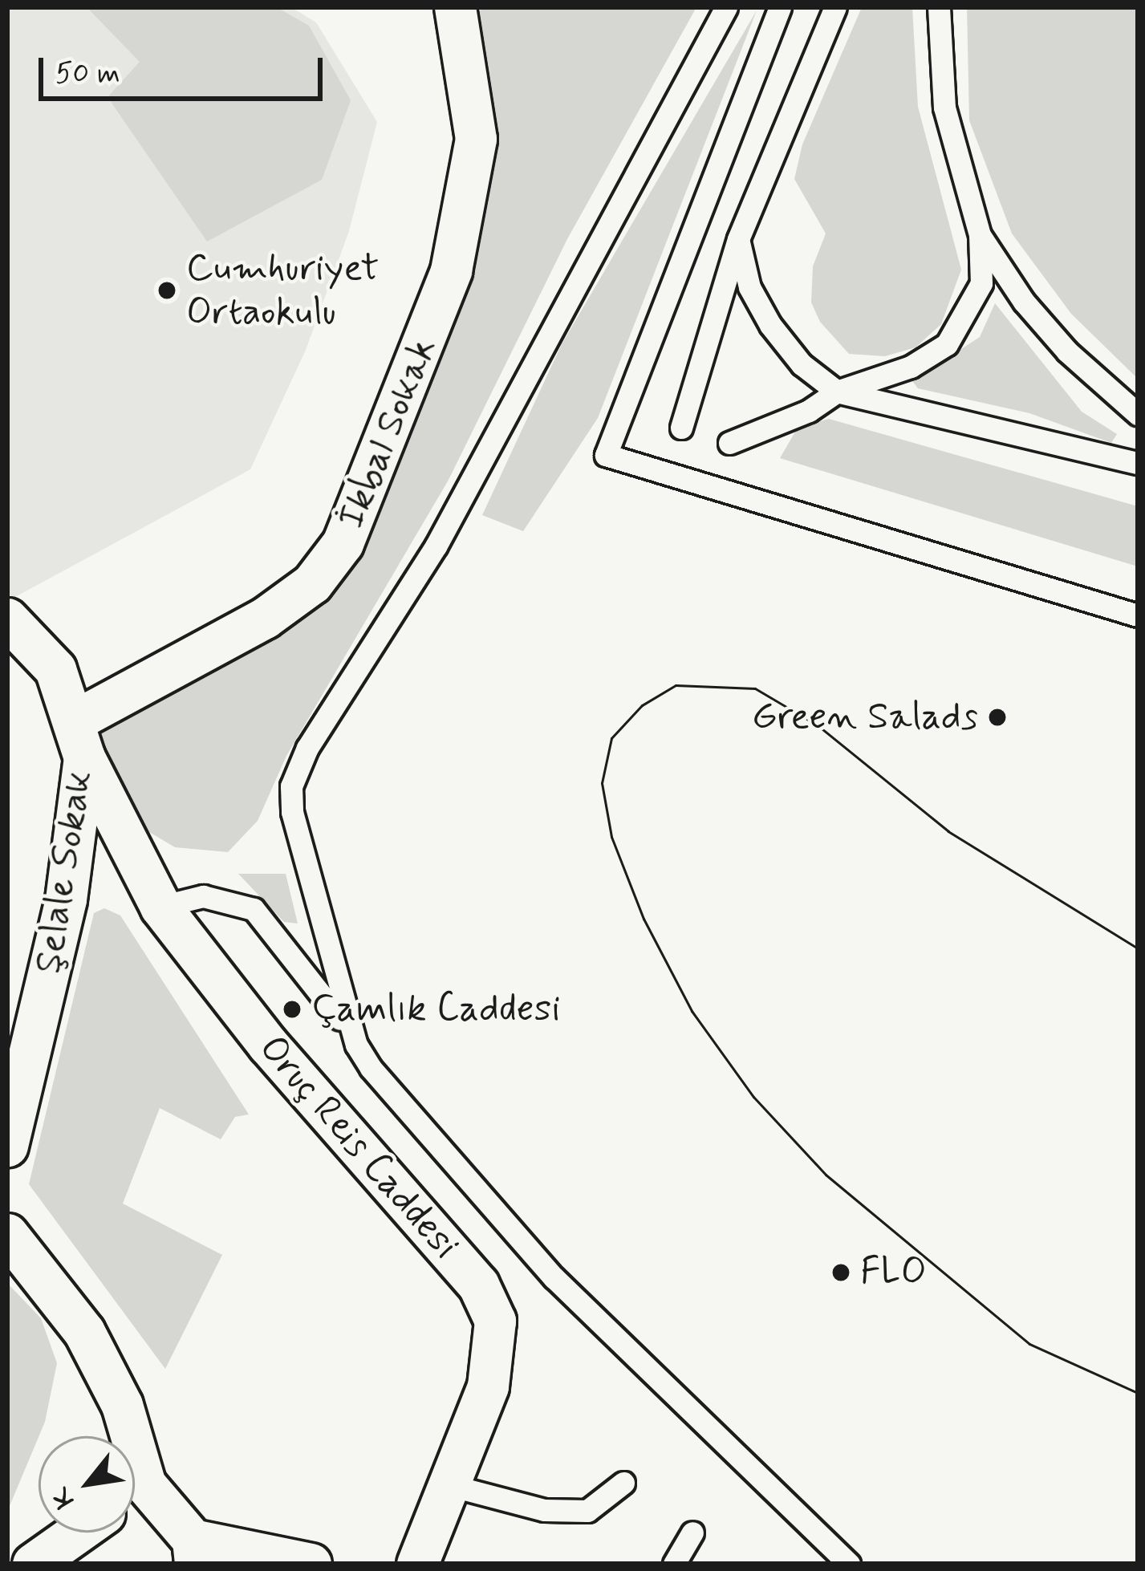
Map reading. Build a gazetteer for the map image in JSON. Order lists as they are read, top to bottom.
{
  "streets": {
    "street": ["İkbal Sokak", "Şelale Sokak", "Oruç Reis Caddesi"]
  },
  "crossings": [
    ["İkbal Sokak", "Şelale Sokak"],
    ["İkbal Sokak", "Oruç Reis Caddesi"],
    ["Şelale Sokak", "Oruç Reis Caddesi"]
  ],
  "places": [
    "Cumhuriyet Ortaokulu",
    "Green Salads",
    "Çamlık Caddesi",
    "FLO"
  ],
  "scale_bar": "50 m",
  "north": "bottom left"
}
